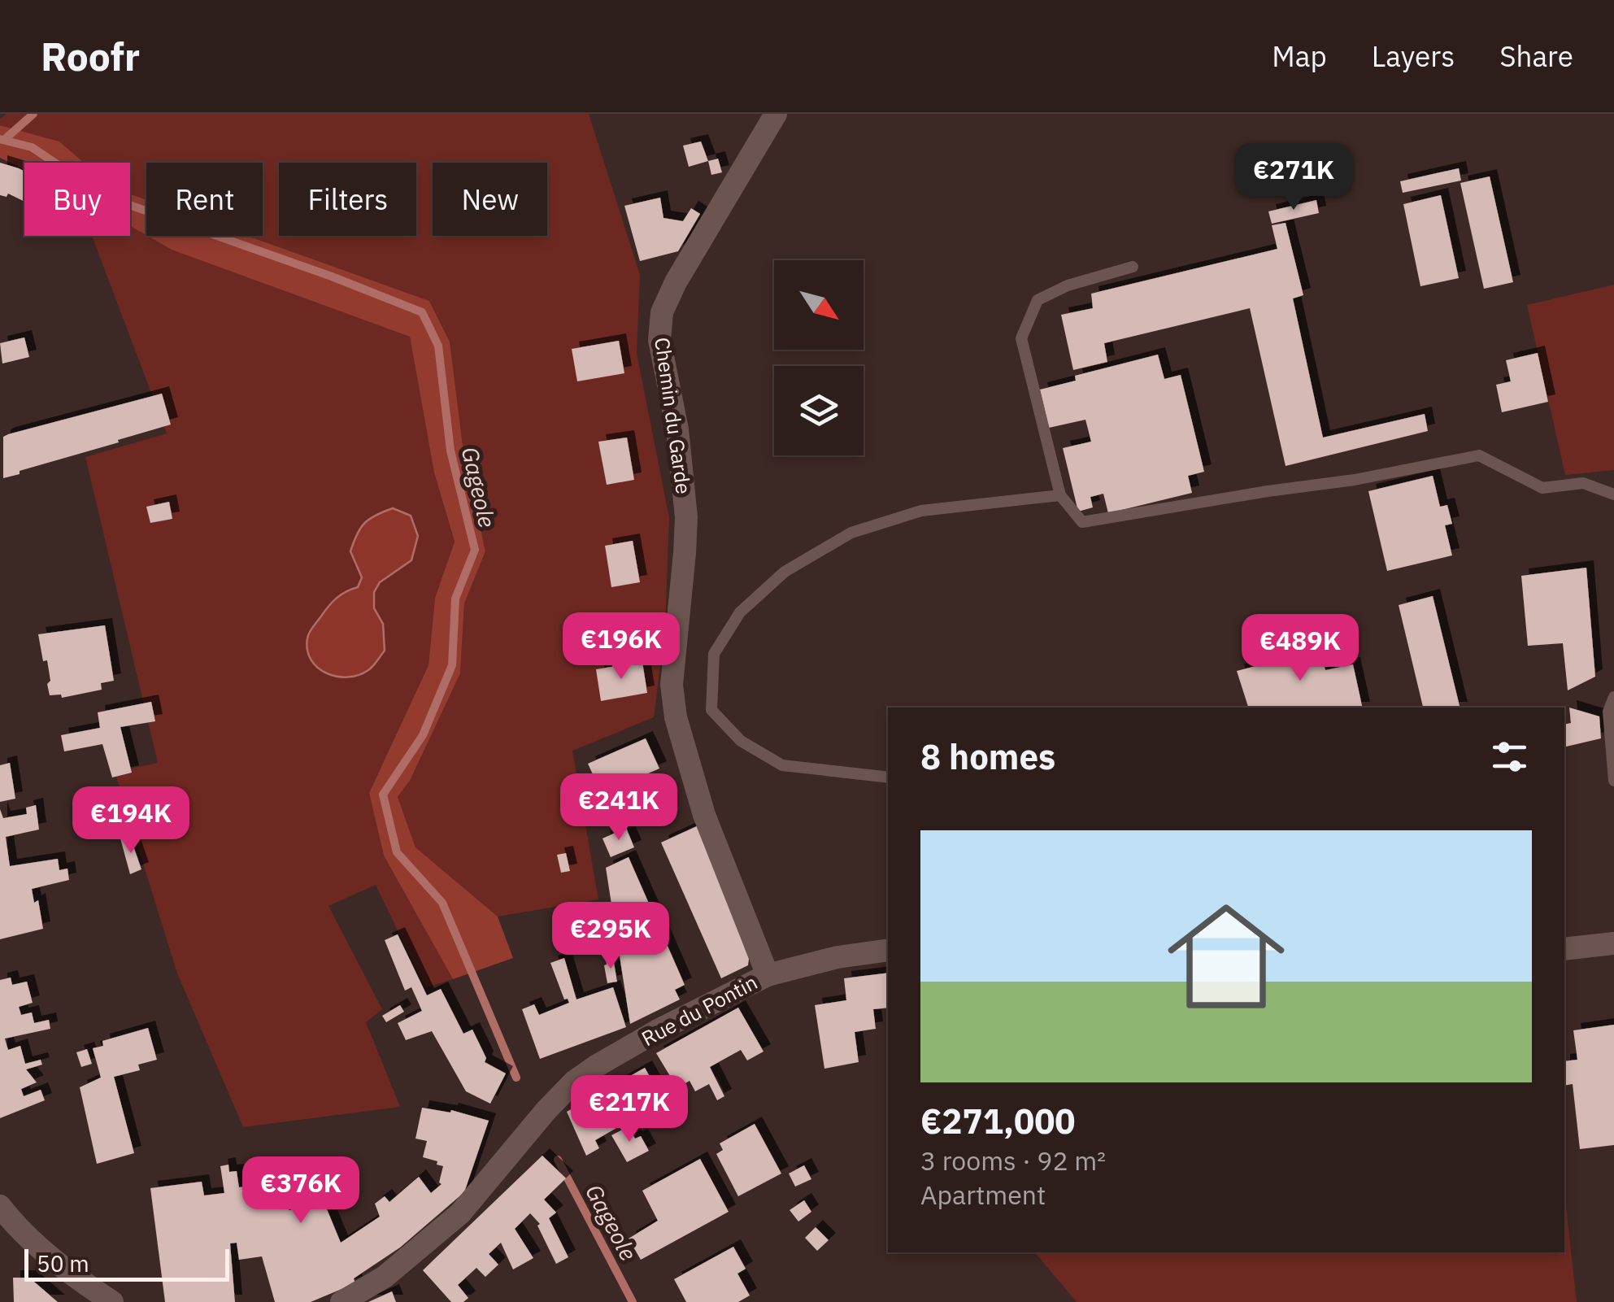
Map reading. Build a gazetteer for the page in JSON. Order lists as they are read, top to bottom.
{
  "streets": {
    "street": ["Chemin du Garde", "Rue du Pontin"]
  },
  "crossings": [
    ["Chemin du Garde", "Rue du Pontin"]
  ],
  "water": ["Gageole"],
  "scale_bar": "50 m",
  "north": "bottom right",
  "page": {
    "header": "Roofr",
    "nav": ["Map", "Layers", "Share"],
    "price": [
      "€271K",
      "€196K",
      "€489K",
      "€241K",
      "€194K",
      "€295K",
      "€217K",
      "€376K"
    ],
    "chip": [
      "Buy",
      "Rent",
      "Filters",
      "New"
    ],
    "heading": "8 homes",
    "list": [
      {
        "name": "€271,000",
        "note": "3 rooms · 92 m² · Apartment"
      }
    ],
    "scale": "50 m"
  }
}
